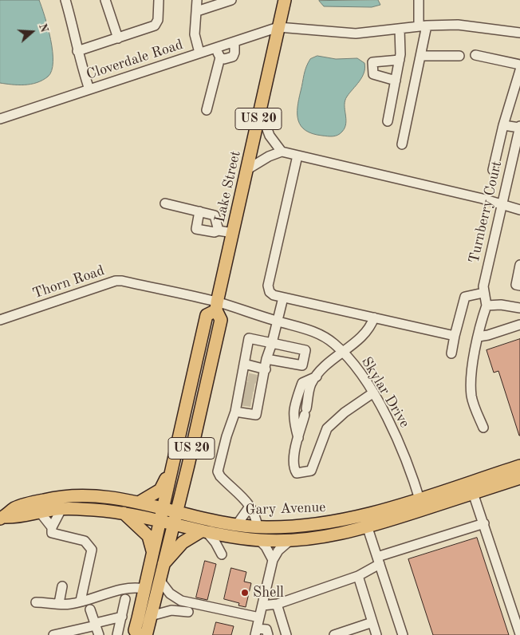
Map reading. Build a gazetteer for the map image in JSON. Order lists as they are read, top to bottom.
{
  "streets": {
    "main road": ["US 20", "Lake Street", "Gary Avenue"],
    "street": [
      "Cloverdale Road",
      "Turnberry Court",
      "Thorn Road",
      "Skylar Drive"
    ]
  },
  "crossings": [
    ["Cloverdale Road", "Lake Street"],
    ["US 20", "Lake Street"],
    ["US 20", "Gary Avenue"],
    ["Lake Street", "Thorn Road"],
    ["Lake Street", "Skylar Drive"],
    ["Lake Street", "Gary Avenue"],
    ["Thorn Road", "Skylar Drive"],
    ["Skylar Drive", "Gary Avenue"]
  ],
  "places": ["Shell"],
  "north": "right"
}
